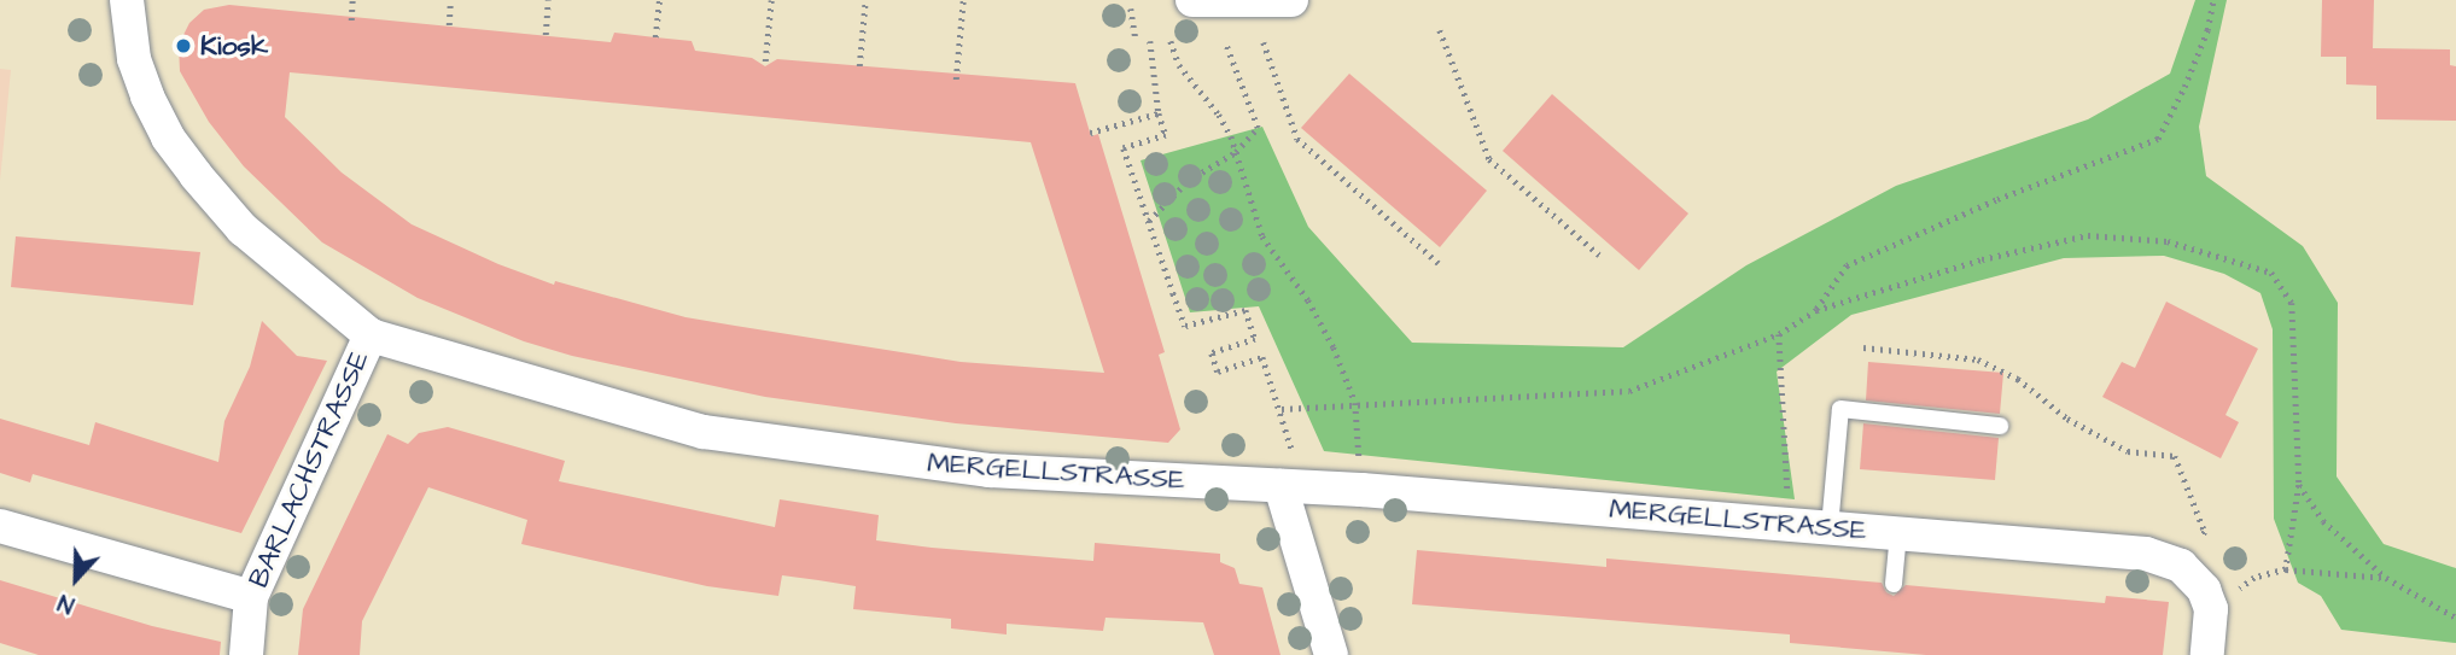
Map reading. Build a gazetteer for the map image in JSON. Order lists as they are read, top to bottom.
{
  "streets": {
    "street": ["BARLACHSTRASSE", "MERGELLSTRASSE"]
  },
  "crossings": [
    ["BARLACHSTRASSE", "MERGELLSTRASSE"]
  ],
  "places": ["Kiosk"],
  "north": "bottom"
}
